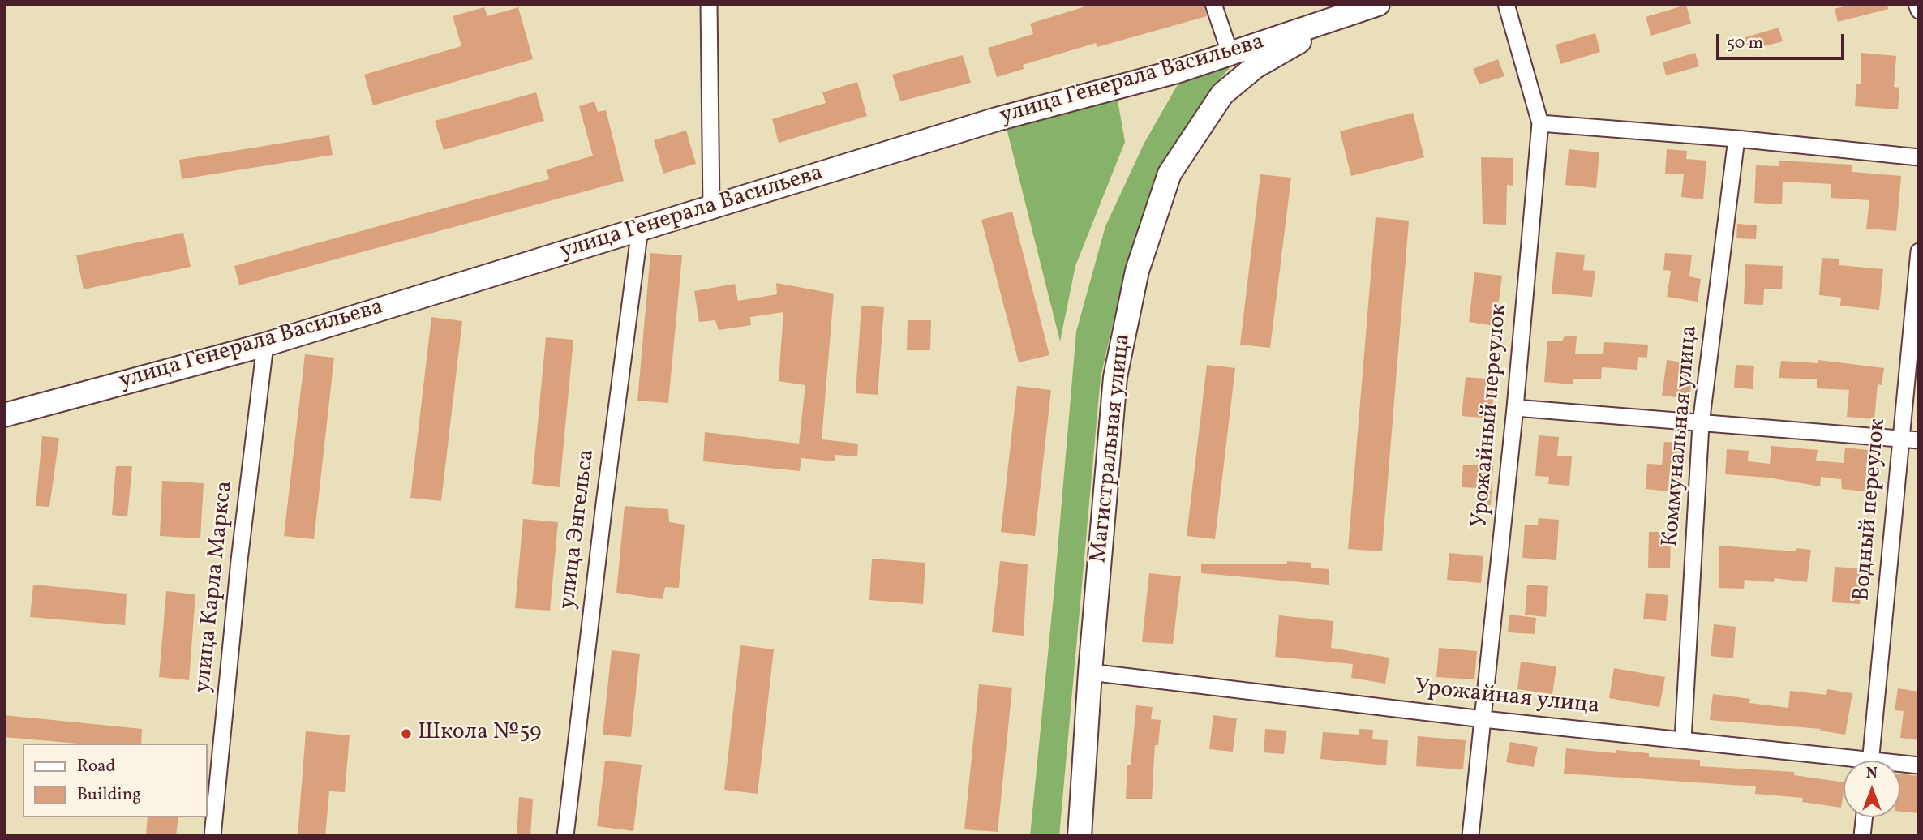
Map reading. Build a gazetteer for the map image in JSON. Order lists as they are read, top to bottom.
{
  "streets": {
    "main road": ["улица Генерала Васильева", "Магистральная улица"],
    "street": [
      "Урожайный переулок",
      "Коммунальная улица",
      "Водный переулок",
      "улица Энгельса",
      "улица Карла Маркса",
      "Урожайная улица"
    ]
  },
  "crossings": [
    ["улица Генерала Васильева", "Магистральная улица"],
    ["улица Генерала Васильева", "улица Энгельса"],
    ["улица Генерала Васильева", "улица Карла Маркса"],
    ["Урожайный переулок", "Урожайная улица"],
    ["Коммунальная улица", "Урожайная улица"],
    ["Магистральная улица", "Урожайная улица"]
  ],
  "places": ["Школа №59"],
  "legend": ["Road", "Building"],
  "scale_bar": "50 m",
  "north": "top"
}
